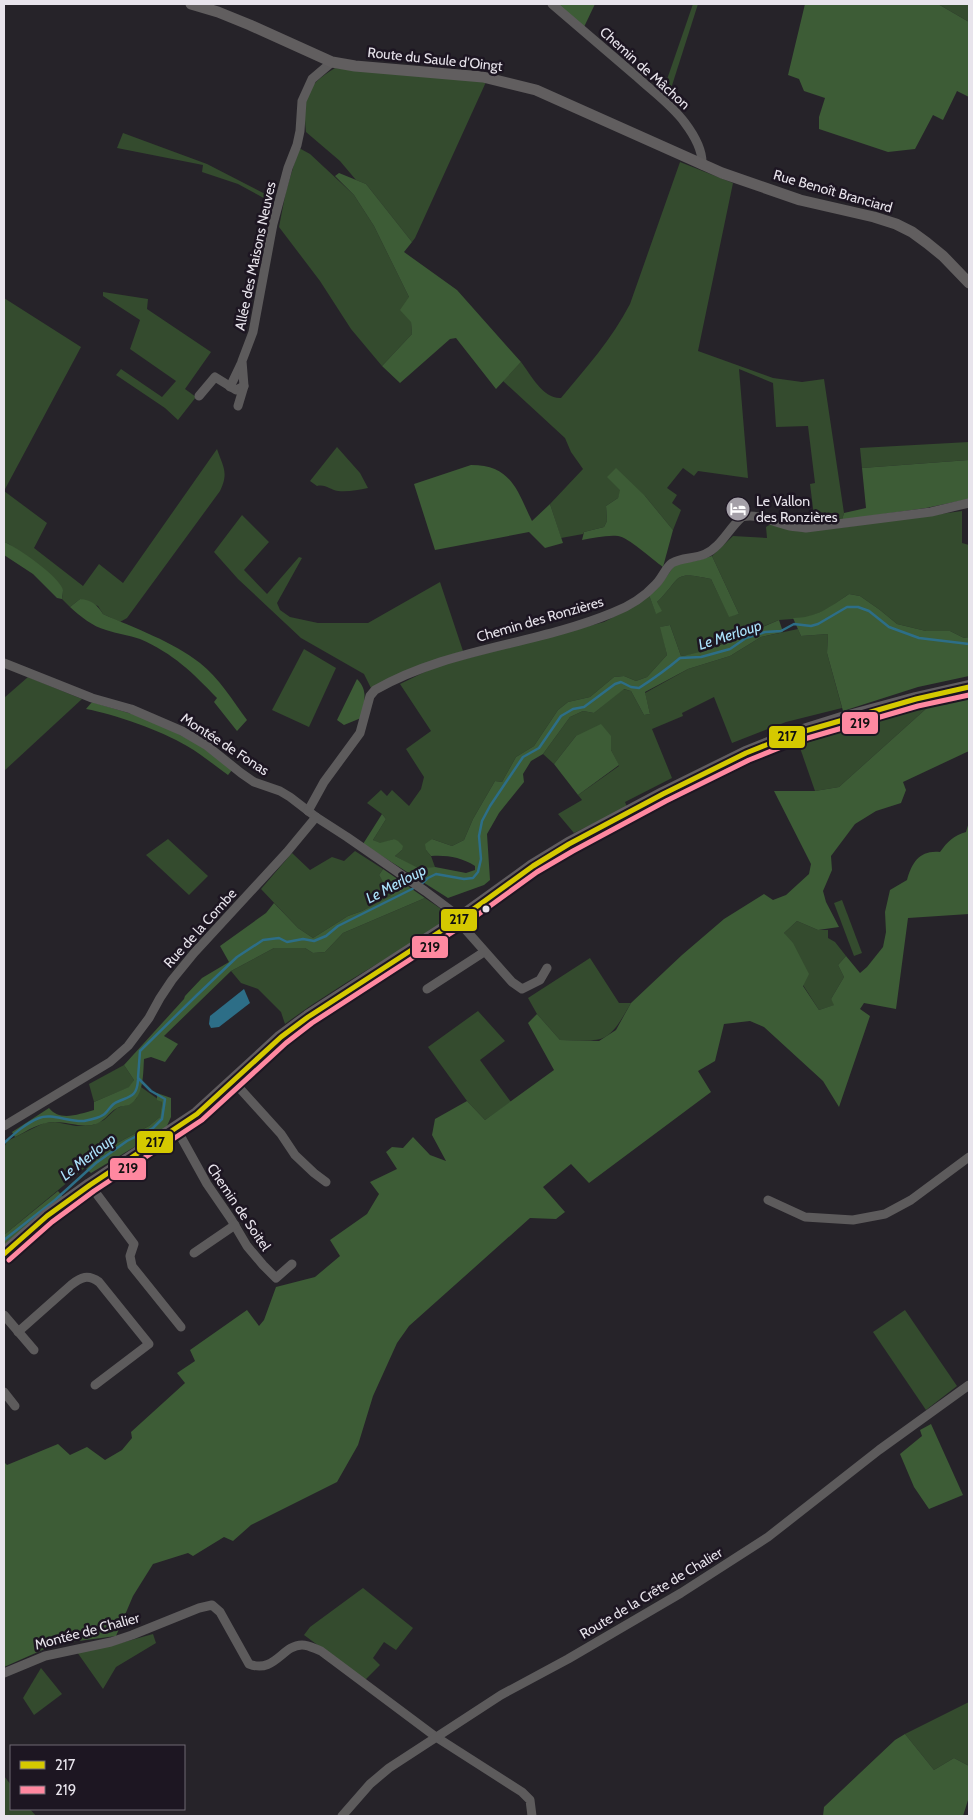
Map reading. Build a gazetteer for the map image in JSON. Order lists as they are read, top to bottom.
{
  "streets": {
    "street": [
      "Route du Saule d'Oingt",
      "Chemin de Mâchon",
      "Rue Benoît Branciard",
      "Allée des Maisons Neuves",
      "Chemin des Ronzières",
      "Montée de Fonas",
      "Rue de la Combe",
      "Chemin de Soitel",
      "Route de la Crête de Chalier",
      "Montée de Chalier"
    ]
  },
  "crossings": [
    ["Route du Saule d'Oingt", "Chemin de Mâchon"],
    ["Route du Saule d'Oingt", "Rue Benoît Branciard"],
    ["Route du Saule d'Oingt", "Allée des Maisons Neuves"],
    ["Chemin de Mâchon", "Rue Benoît Branciard"],
    ["Chemin des Ronzières", "Montée de Fonas"],
    ["Chemin des Ronzières", "Rue de la Combe"],
    ["Montée de Fonas", "Rue de la Combe"],
    ["Route de la Crête de Chalier", "Montée de Chalier"]
  ],
  "water": ["Le Merloup"],
  "places": {
    "hotel": ["Le Vallon des Ronzières"]
  },
  "lines": ["transit line 217", "transit line 219"],
  "legend": ["217", "219"]
}
